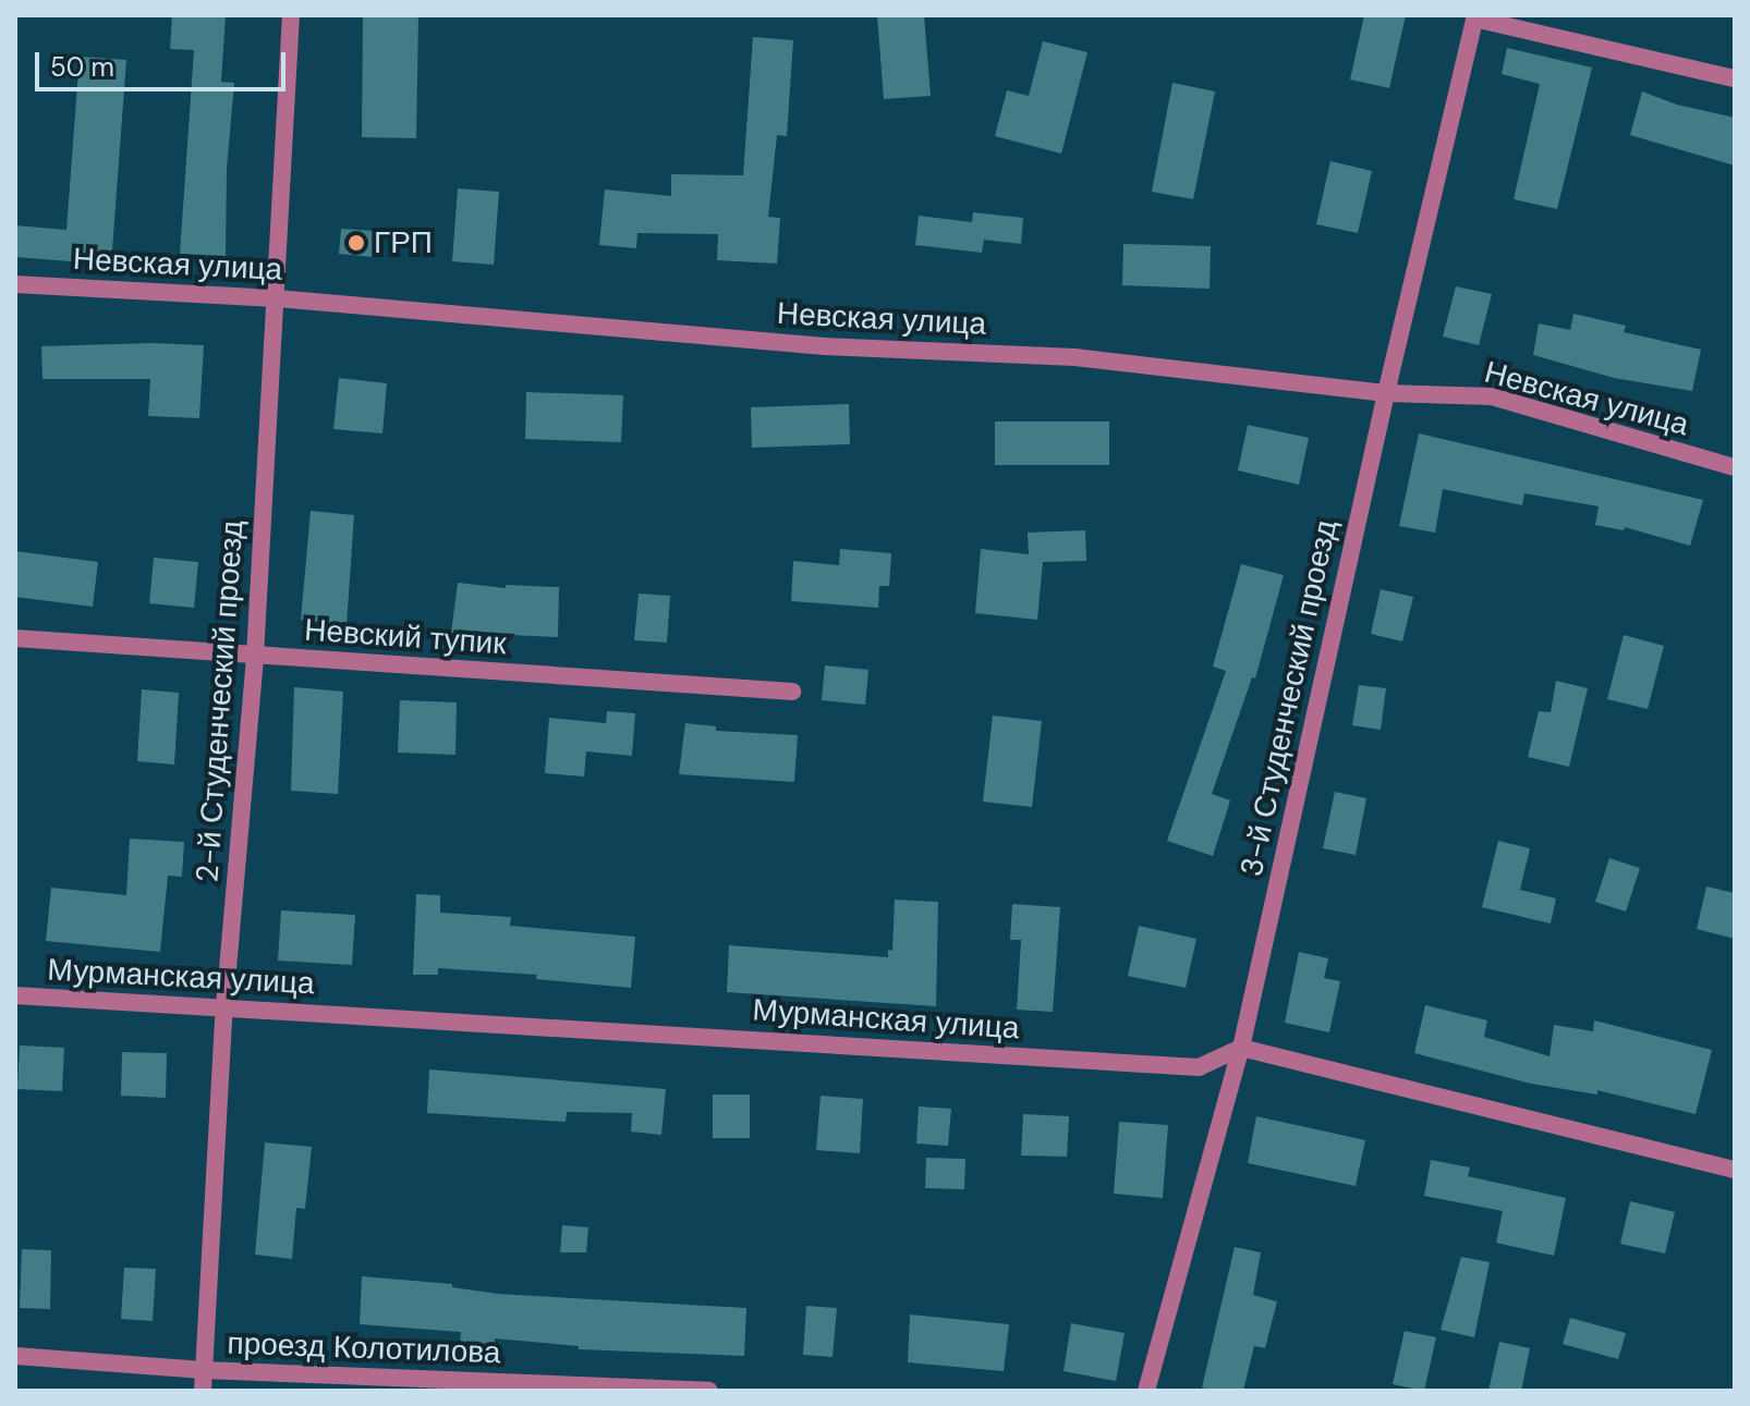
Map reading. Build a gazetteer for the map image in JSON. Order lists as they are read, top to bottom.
{
  "streets": {
    "street": [
      "Невская улица",
      "Невский тупик",
      "3-й Студенческий проезд",
      "2-й Студенческий проезд",
      "Мурманская улица",
      "проезд Колотилова"
    ]
  },
  "crossings": [
    ["Невская улица", "3-й Студенческий проезд"],
    ["Невская улица", "2-й Студенческий проезд"],
    ["Невский тупик", "2-й Студенческий проезд"],
    ["3-й Студенческий проезд", "Мурманская улица"],
    ["2-й Студенческий проезд", "Мурманская улица"],
    ["2-й Студенческий проезд", "проезд Колотилова"]
  ],
  "places": ["ГРП"],
  "scale_bar": "50 m"
}
